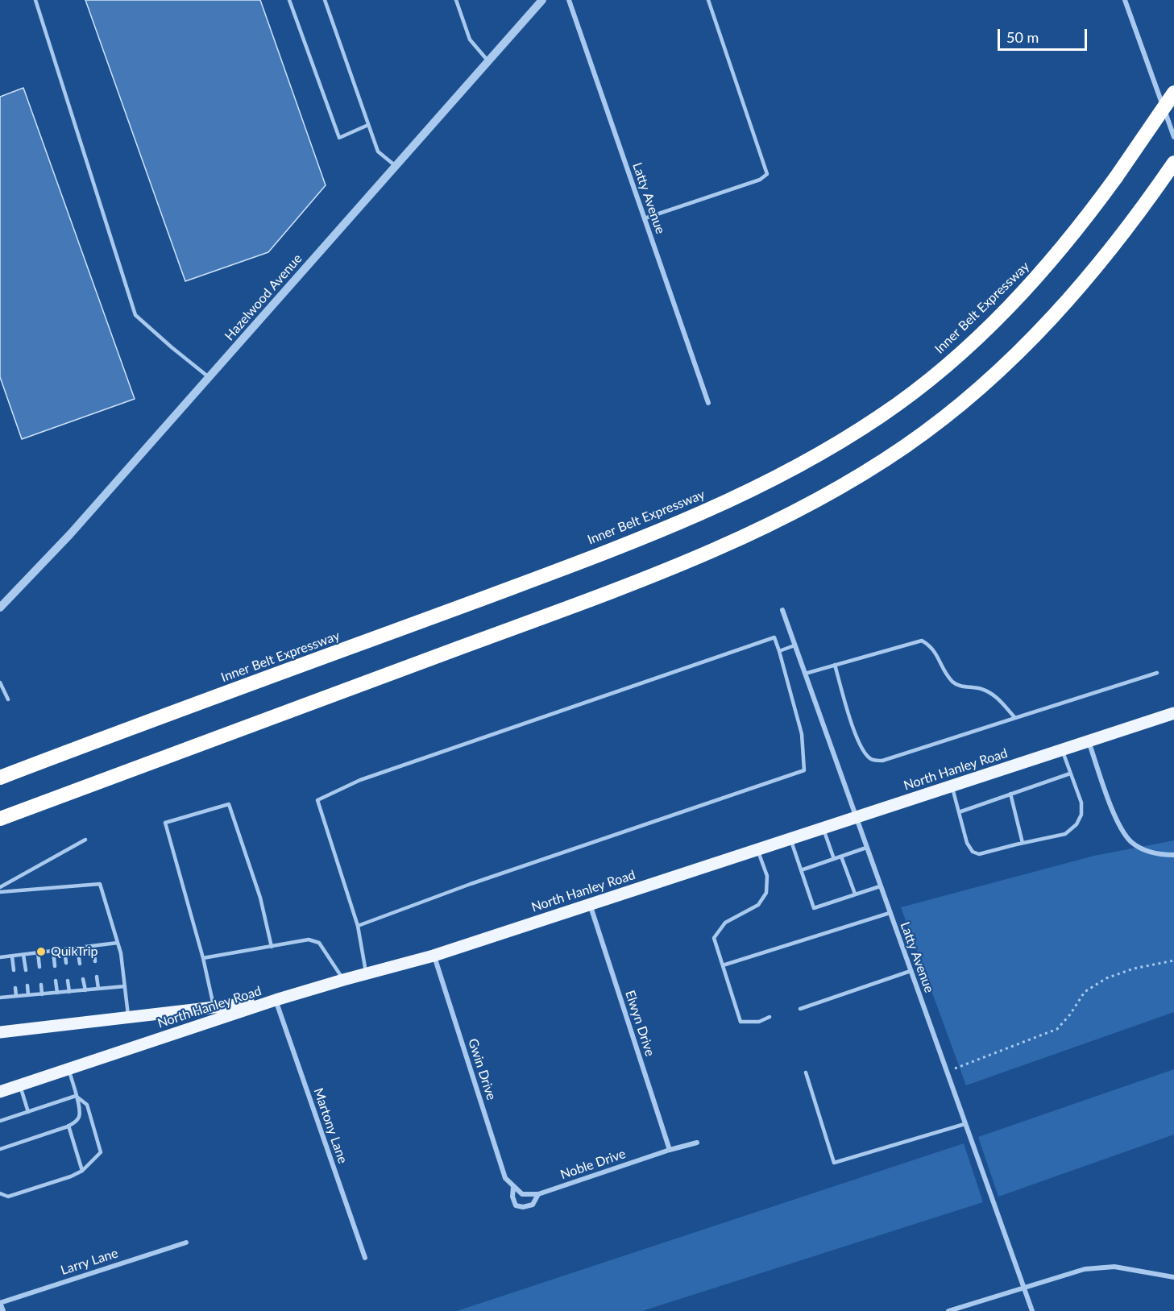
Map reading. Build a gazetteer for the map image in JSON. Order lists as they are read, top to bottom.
{
  "streets": {
    "highway": ["Inner Belt Expressway"],
    "main road": ["North Hanley Road"],
    "street": [
      "Latty Avenue",
      "Hazelwood Avenue",
      "Elwyn Drive",
      "Gwin Drive",
      "Martony Lane",
      "Noble Drive",
      "Larry Lane"
    ]
  },
  "crossings": [
    ["Latty Avenue", "North Hanley Road"],
    ["North Hanley Road", "Elwyn Drive"],
    ["North Hanley Road", "Gwin Drive"],
    ["North Hanley Road", "Martony Lane"],
    ["Elwyn Drive", "Noble Drive"],
    ["Gwin Drive", "Noble Drive"]
  ],
  "places": ["QuikTrip"],
  "scale_bar": "50 m"
}
